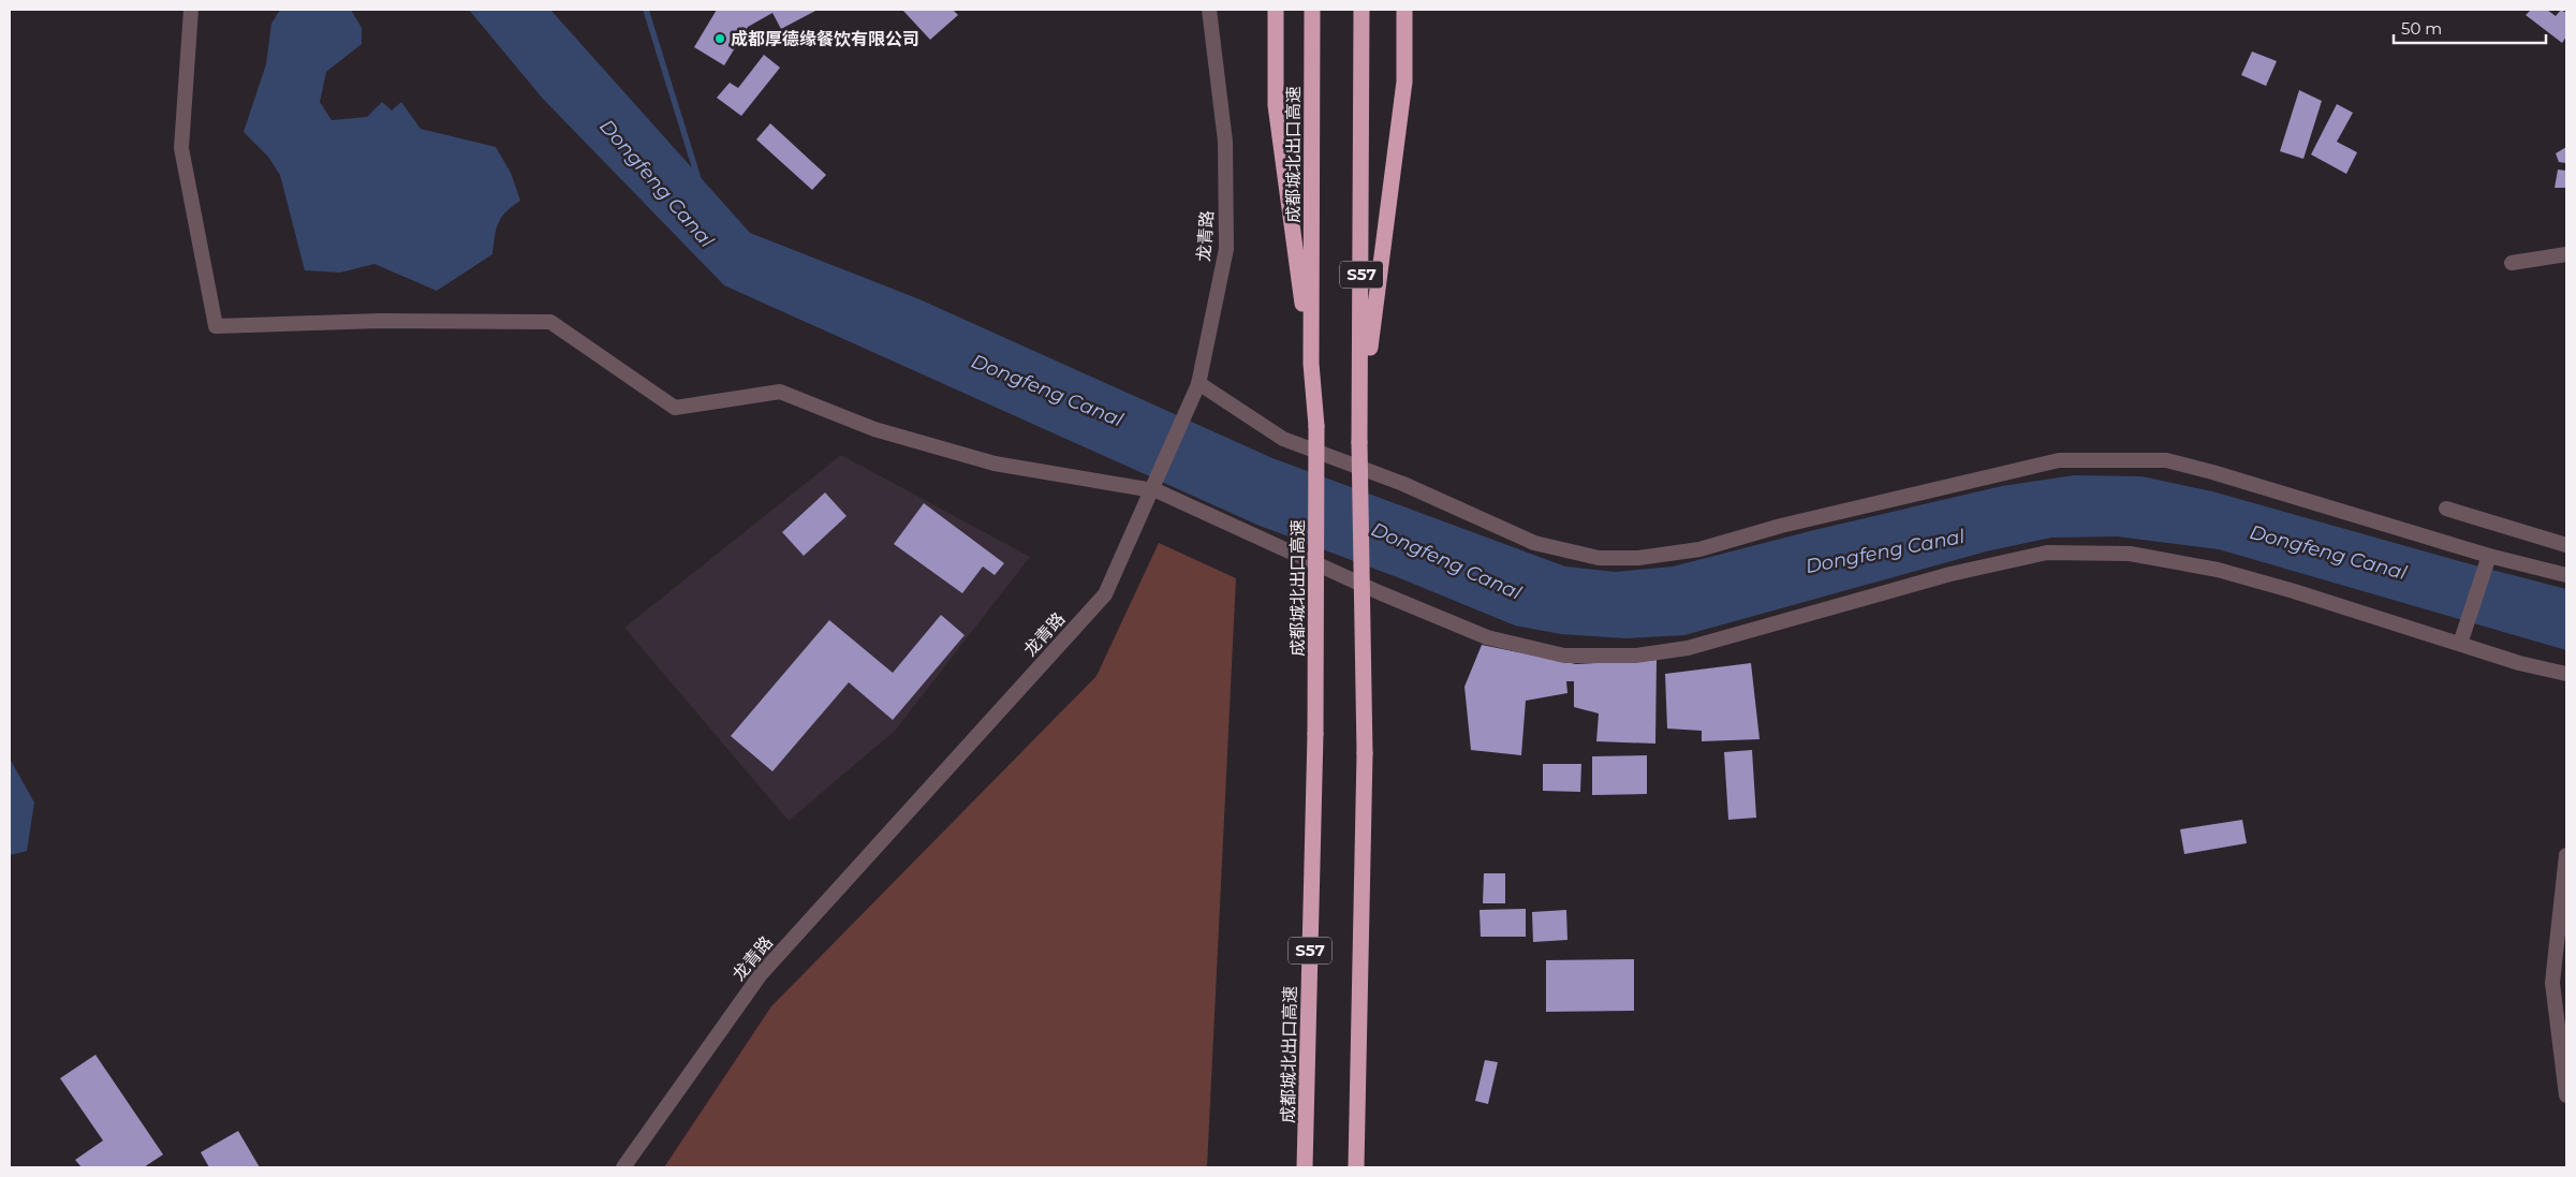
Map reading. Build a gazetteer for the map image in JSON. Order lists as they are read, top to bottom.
{
  "streets": {
    "highway": ["成都城北出口高速", "S57"],
    "street": ["龙青路"]
  },
  "water": ["Dongfeng Canal"],
  "places": ["成都厚德缘餐饮有限公司"],
  "scale_bar": "50 m"
}
